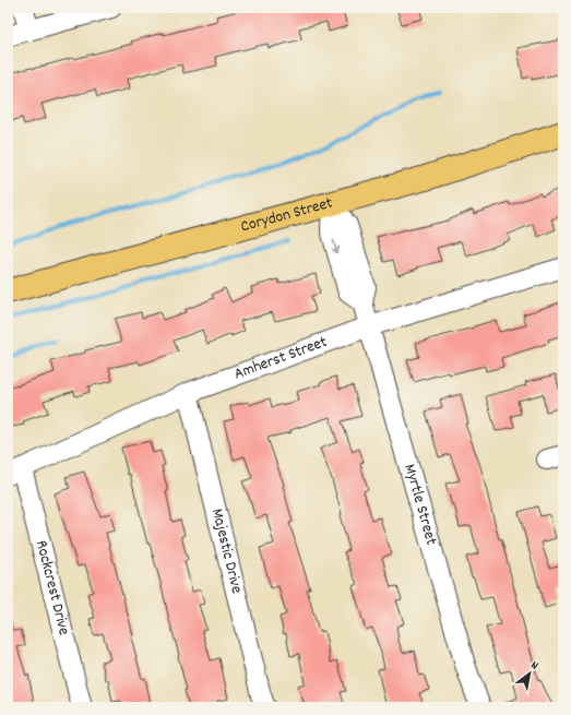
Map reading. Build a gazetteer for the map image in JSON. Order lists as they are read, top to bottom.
{
  "streets": {
    "main road": ["Corydon Street"],
    "street": [
      "Amherst Street",
      "Myrtle Street",
      "Majestic Drive",
      "Rockcrest Drive"
    ]
  },
  "crossings": [
    ["Corydon Street", "Myrtle Street"],
    ["Amherst Street", "Myrtle Street"],
    ["Amherst Street", "Majestic Drive"],
    ["Amherst Street", "Rockcrest Drive"]
  ],
  "north": "top right"
}
